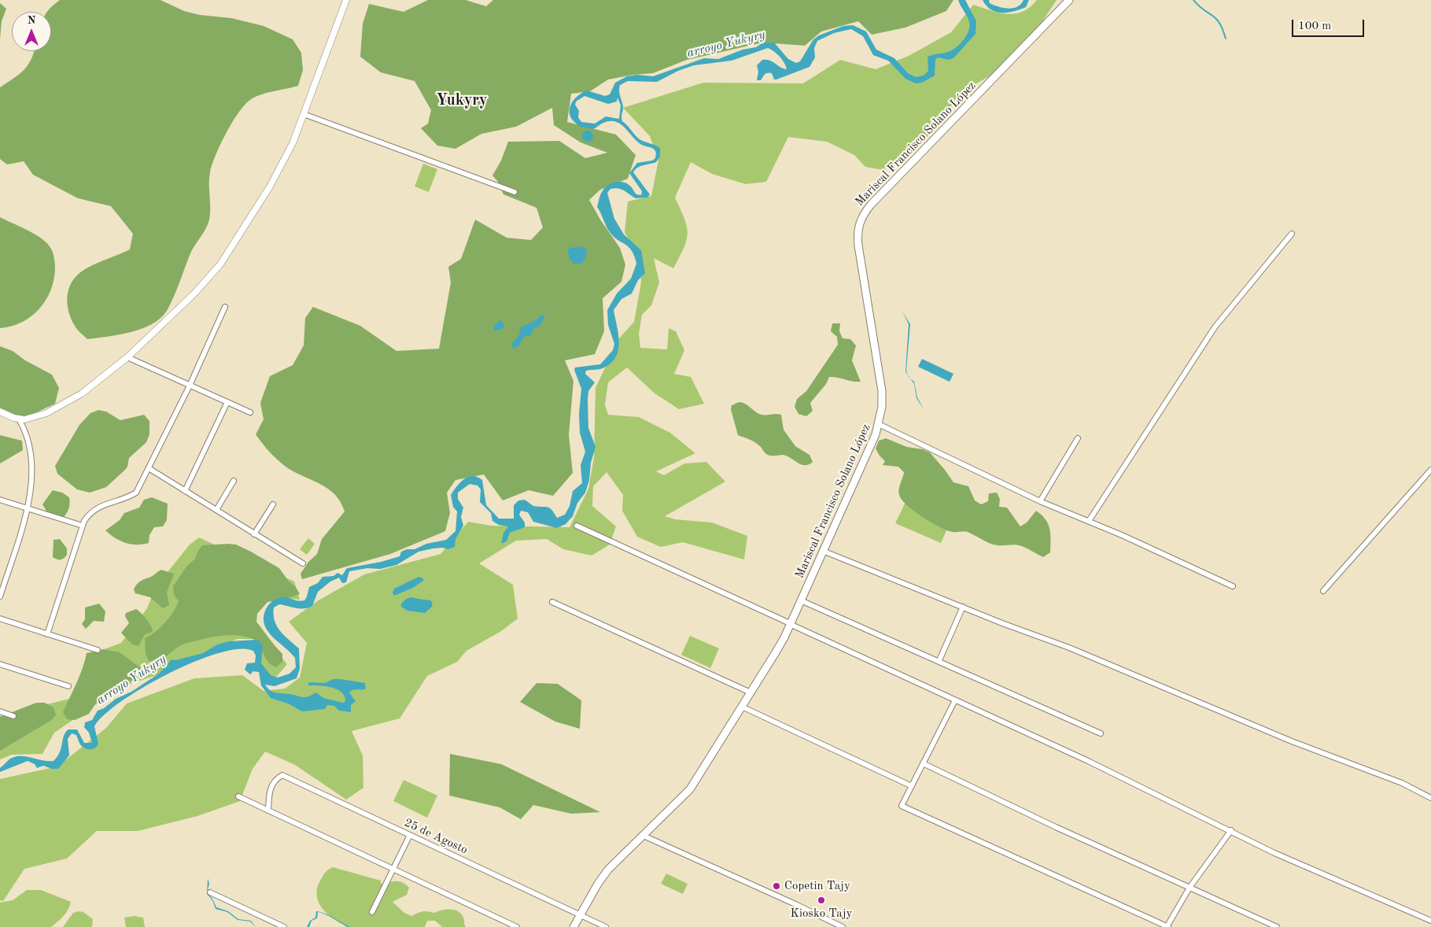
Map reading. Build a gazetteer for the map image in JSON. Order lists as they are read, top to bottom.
{
  "streets": {
    "main road": ["Mariscal Francisco Solano López"],
    "street": ["25 de Agosto"]
  },
  "crossings": [
    ["Mariscal Francisco Solano López", "25 de Agosto"]
  ],
  "districts": ["Yukyry"],
  "water": ["arroyo Yukyry"],
  "places": ["Copetin Tajy", "Kiosko Tajy"],
  "scale_bar": "100 m",
  "north": "top"
}
